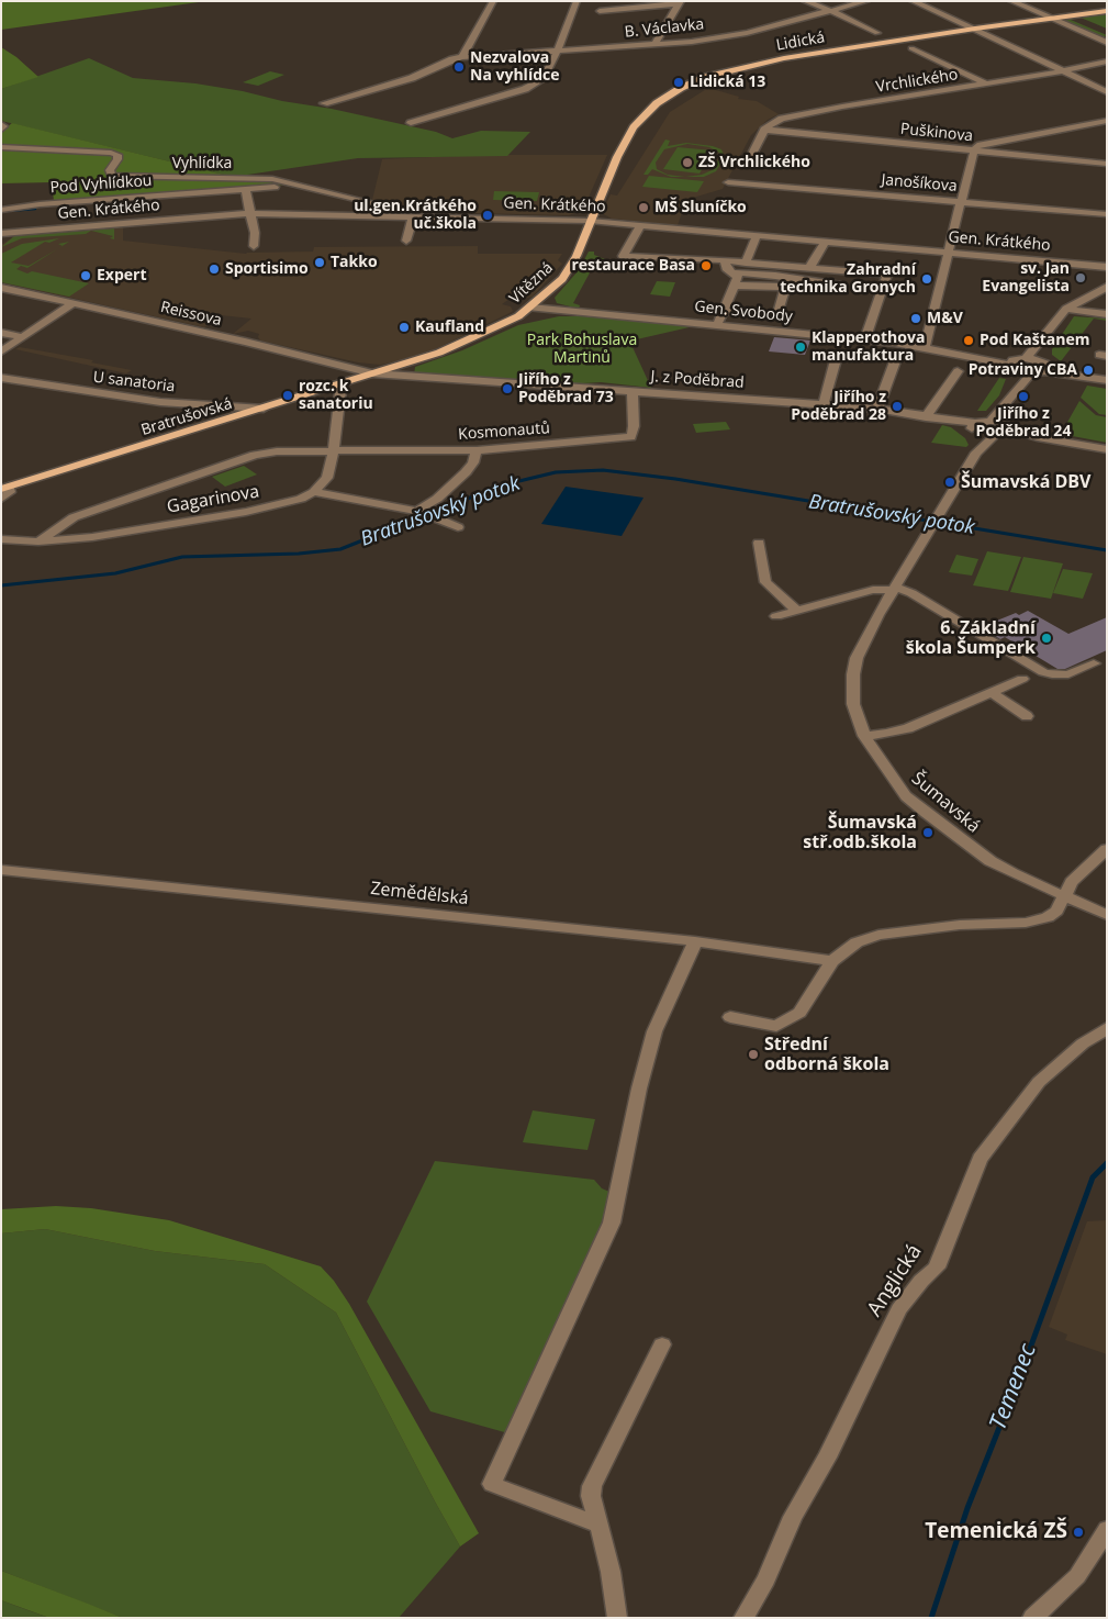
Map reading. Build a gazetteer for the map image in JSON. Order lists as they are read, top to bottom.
{
  "streets": {
    "main road": ["Lidická", "Vítězná", "Bratrušovská"],
    "street": [
      "B. Václavka",
      "Vrchlického",
      "Puškinova",
      "Vyhlídka",
      "Janošíkova",
      "Pod Vyhlídkou",
      "Gen. Krátkého",
      "Gen. Svobody",
      "Reissova",
      "J. z Poděbrad",
      "U sanatoria",
      "Kosmonautů",
      "Gagarinova",
      "Šumavská",
      "Zemědělská",
      "Anglická"
    ]
  },
  "crossings": [
    ["Lidická", "Gen. Krátkého"],
    ["Lidická", "Vítězná"],
    ["Vrchlického", "Puškinova"],
    ["Vyhlídka", "Pod Vyhlídkou"],
    ["Vyhlídka", "Gen. Krátkého"],
    ["Gen. Krátkého", "Vítězná"],
    ["Vítězná", "Gen. Svobody"],
    ["Vítězná", "Reissova"],
    ["Vítězná", "J. z Poděbrad"],
    ["Vítězná", "Bratrušovská"],
    ["Reissova", "J. z Poděbrad"],
    ["Reissova", "Bratrušovská"],
    ["J. z Poděbrad", "Bratrušovská"],
    ["J. z Poděbrad", "Kosmonautů"],
    ["J. z Poděbrad", "Šumavská"],
    ["U sanatoria", "Bratrušovská"],
    ["Kosmonautů", "Gagarinova"]
  ],
  "water": ["Bratrušovský potok", "Temenec"],
  "parks": ["Park Bohuslava Martinů"],
  "places": [
    "Nezvalova Na vyhlídce",
    "Lidická 13",
    "ZŠ Vrchlického",
    "MŠ Sluníčko",
    "ul.gen.Krátkého uč.škola",
    "Takko",
    "restaurace Basa",
    "Sportisimo",
    "Expert",
    "sv. Jan Evangelista",
    "Zahradní technika Gronych",
    "M&V",
    "Kaufland",
    "Pod Kaštanem",
    "Klapperothova manufaktura",
    "Potraviny CBA",
    "Jiřího z Poděbrad 73",
    "rozc. k sanatoriu",
    "Jiřího z Poděbrad 24",
    "Jiřího z Poděbrad 28",
    "Šumavská DBV",
    "6. Základní škola Šumperk",
    "Šumavská stř.odb.škola",
    "Střední odborná škola",
    "Temenická ZŠ"
  ]
}
